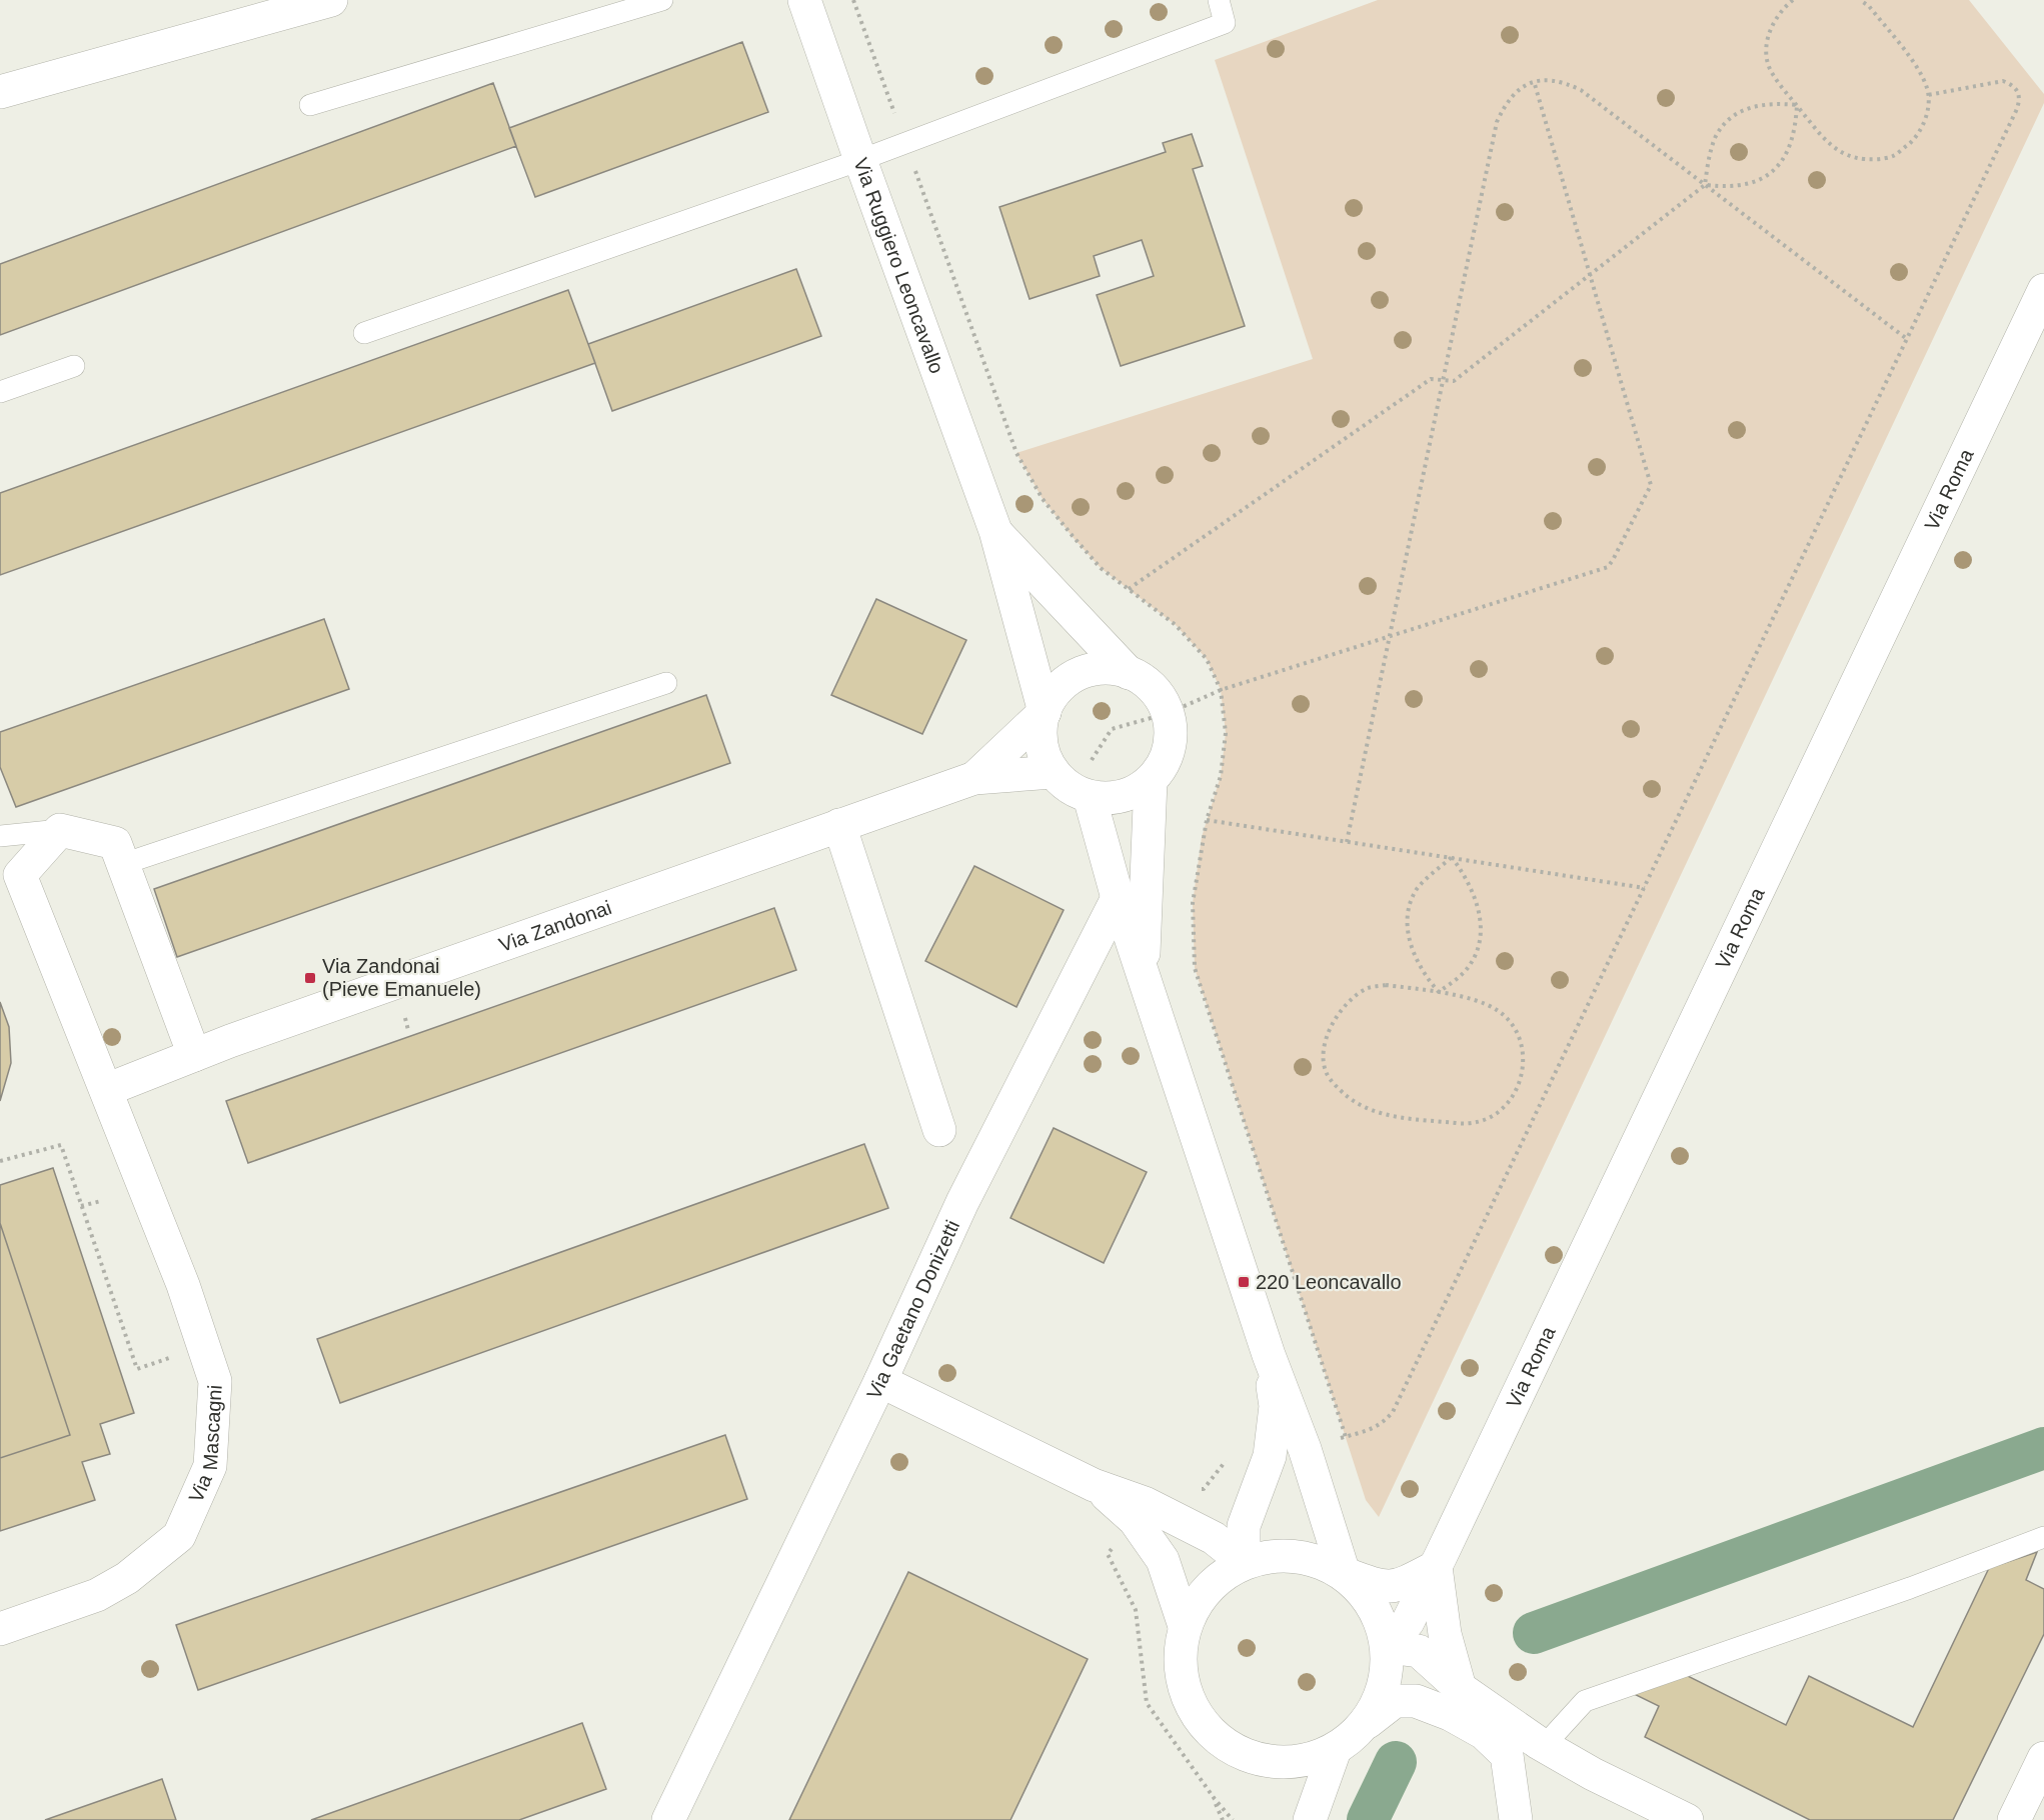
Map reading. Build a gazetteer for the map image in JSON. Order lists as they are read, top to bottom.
{
  "streets": {
    "street": [
      "Via Ruggiero Leoncavallo",
      "Via Roma",
      "Via Zandonai",
      "Via Gaetano Donizetti",
      "Via Mascagni"
    ]
  },
  "crossings": [
    ["Via Zandonai", "Via Mascagni"]
  ],
  "places": {
    "transit": ["Via Zandonai (Pieve Emanuele)", "220 Leoncavallo"]
  }
}
